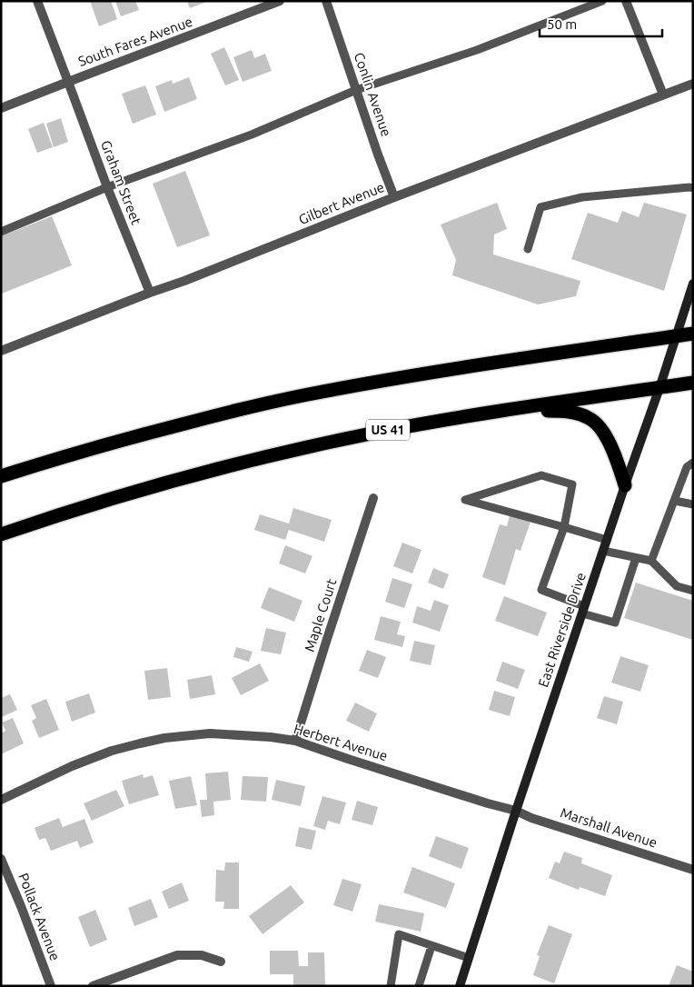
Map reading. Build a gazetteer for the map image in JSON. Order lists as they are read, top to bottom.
{
  "streets": {
    "highway": ["US 41"],
    "street": [
      "South Fares Avenue",
      "Conlin Avenue",
      "Graham Street",
      "Gilbert Avenue",
      "Maple Court",
      "East Riverside Drive",
      "Herbert Avenue",
      "Marshall Avenue",
      "Pollack Avenue"
    ]
  },
  "crossings": [
    ["South Fares Avenue", "Graham Street"],
    ["Conlin Avenue", "Gilbert Avenue"],
    ["Graham Street", "Gilbert Avenue"],
    ["US 41", "East Riverside Drive"],
    ["Maple Court", "Herbert Avenue"],
    ["East Riverside Drive", "Herbert Avenue"],
    ["East Riverside Drive", "Marshall Avenue"],
    ["Herbert Avenue", "Marshall Avenue"]
  ],
  "scale_bar": "50 m"
}
